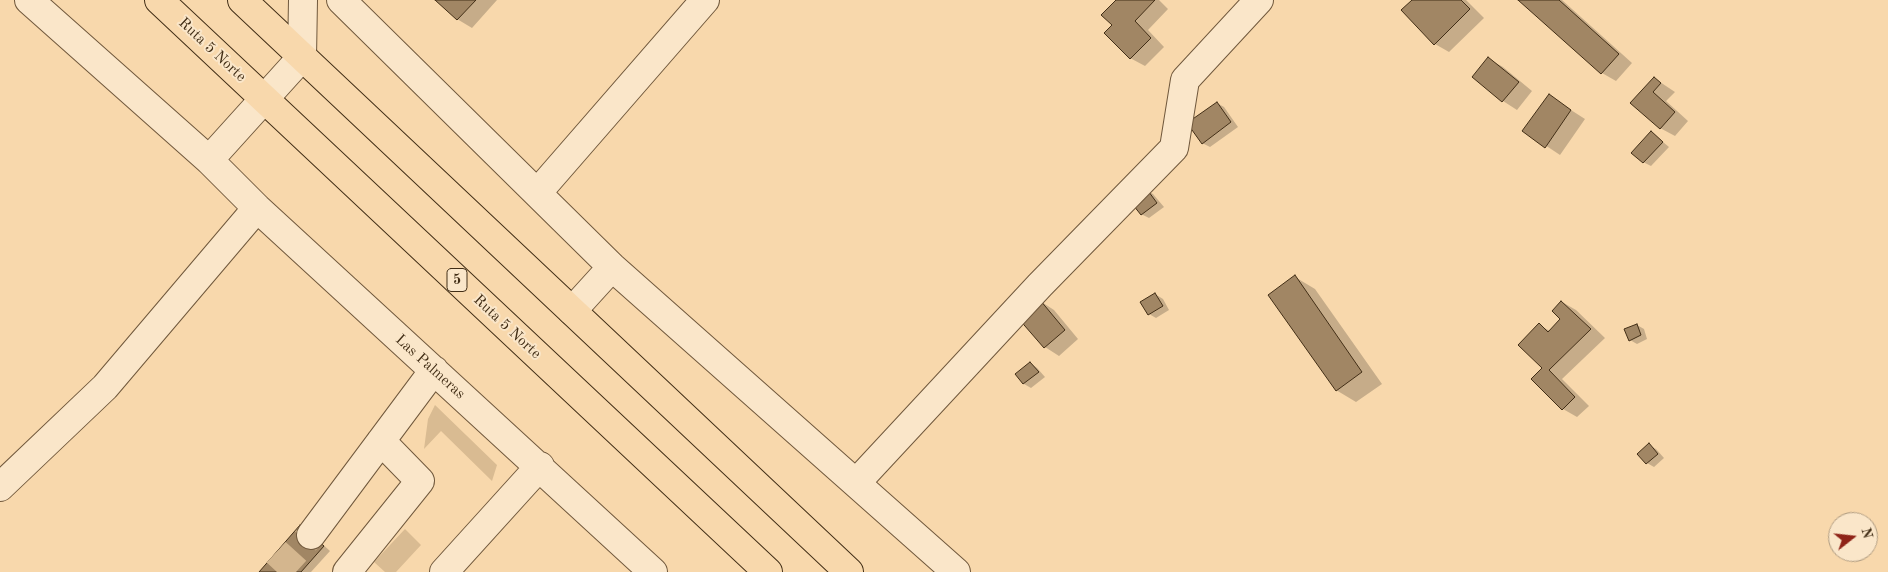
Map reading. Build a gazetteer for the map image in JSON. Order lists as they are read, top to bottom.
{
  "streets": {
    "highway": ["Ruta 5 Norte", "5"],
    "street": ["Las Palmeras"]
  },
  "north": "right"
}
